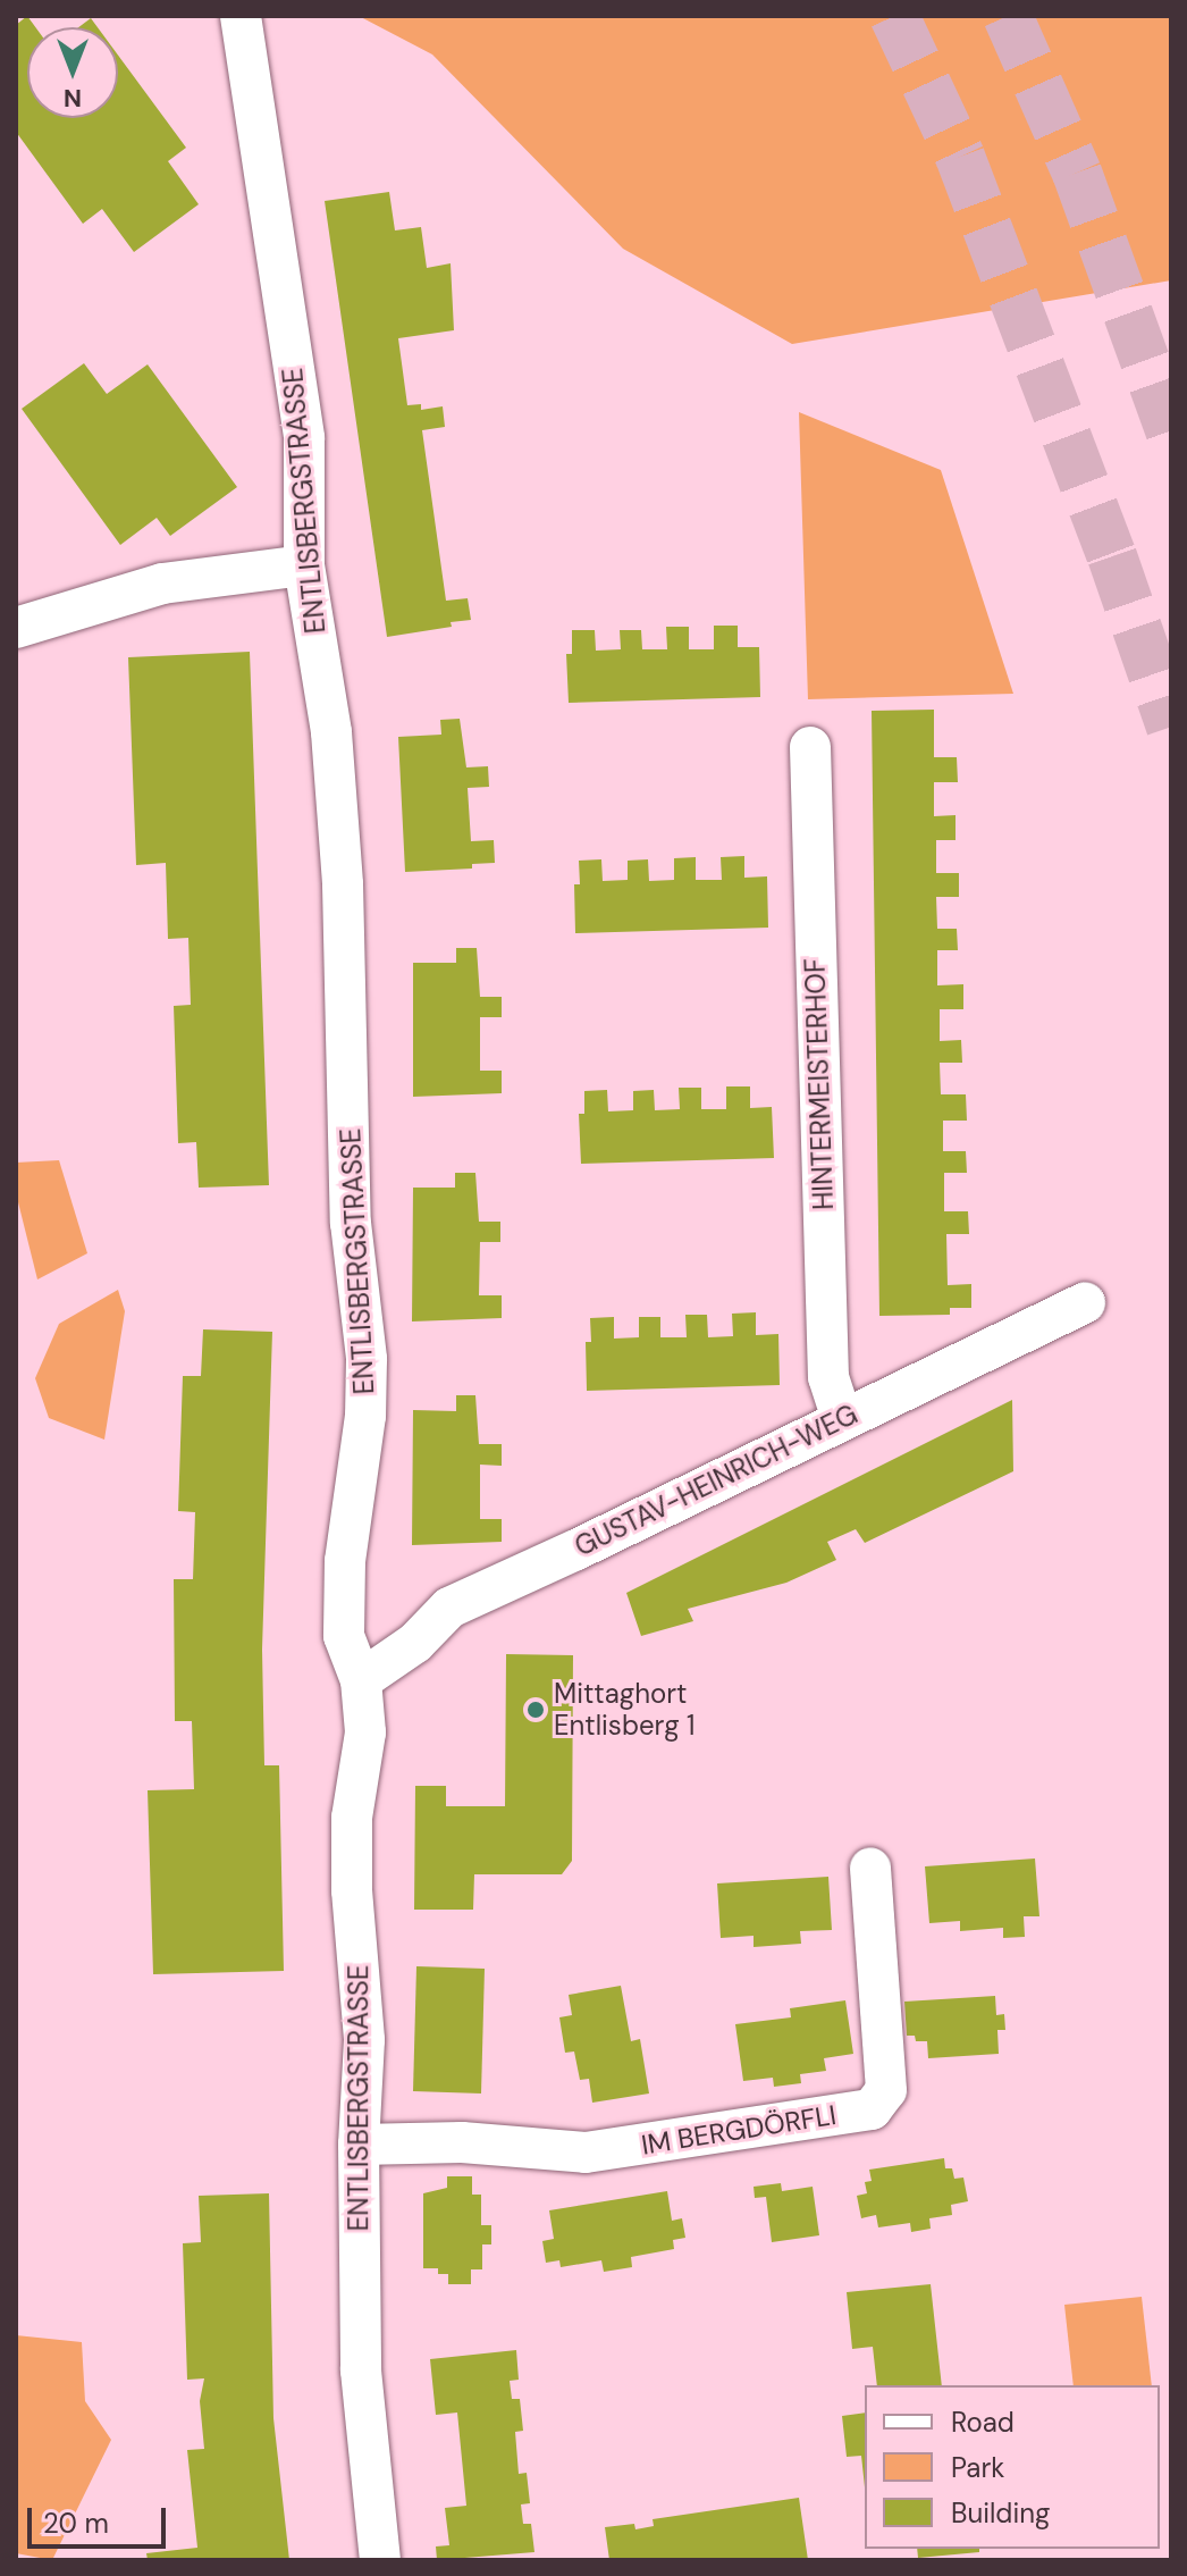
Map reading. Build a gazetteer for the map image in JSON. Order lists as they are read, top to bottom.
{
  "streets": {
    "street": [
      "ENTLISBERGSTRASSE",
      "HINTERMEISTERHOF",
      "GUSTAV-HEINRICH-WEG",
      "IM BERGDÖRFLI"
    ]
  },
  "crossings": [
    ["ENTLISBERGSTRASSE", "GUSTAV-HEINRICH-WEG"],
    ["ENTLISBERGSTRASSE", "IM BERGDÖRFLI"],
    ["HINTERMEISTERHOF", "GUSTAV-HEINRICH-WEG"]
  ],
  "places": ["Mittaghort Entlisberg 1"],
  "legend": ["Road", "Park", "Building"],
  "scale_bar": "20 m",
  "north": "bottom"
}
